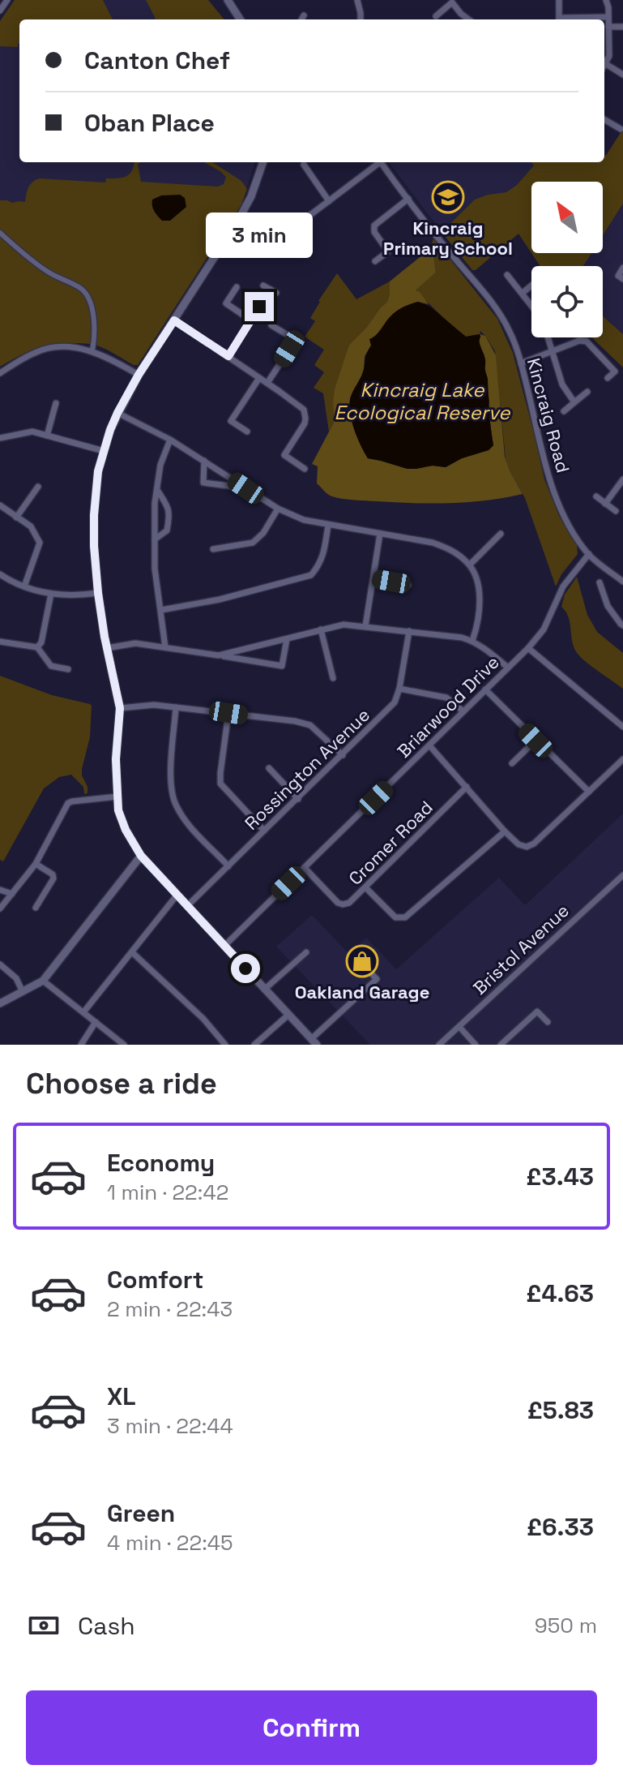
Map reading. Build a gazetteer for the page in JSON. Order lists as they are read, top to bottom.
{
  "streets": {
    "street": [
      "Kincraig Road",
      "Briarwood Drive",
      "Rossington Avenue",
      "Cromer Road",
      "Bristol Avenue"
    ]
  },
  "crossings": [
    ["Kincraig Road", "Briarwood Drive"],
    ["Briarwood Drive", "Cromer Road"]
  ],
  "water": ["Kincraig Lake Ecological Reserve"],
  "places": {
    "school or university": ["Kincraig Primary School"],
    "shop": ["Oakland Garage"]
  },
  "north": "top left",
  "page": {
    "banner": ["Canton Chef", "Oban Place"],
    "bubble": "3 min",
    "heading": "Choose a ride",
    "list": [
      {
        "name": "Economy",
        "note": "1 min · 22:42",
        "value": "£3.43"
      },
      {
        "name": "Comfort",
        "note": "2 min · 22:43",
        "value": "£4.63"
      },
      {
        "name": "XL",
        "note": "3 min · 22:44",
        "value": "£5.83"
      },
      {
        "name": "Green",
        "note": "4 min · 22:45",
        "value": "£6.33"
      }
    ],
    "pay": ["Cash", "950 m"],
    "buttons": "Confirm"
  }
}
